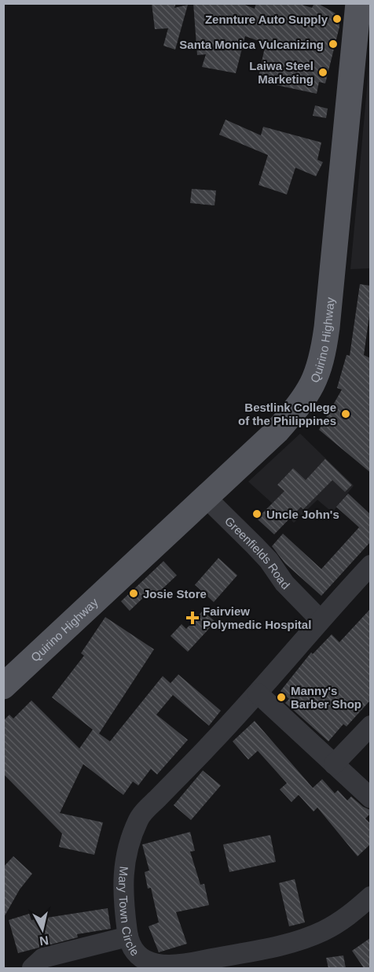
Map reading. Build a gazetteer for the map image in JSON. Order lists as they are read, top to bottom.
{
  "streets": {
    "main road": ["Quirino Highway"],
    "street": ["Greenfields Road", "Mary Town Circle"]
  },
  "crossings": [
    ["Quirino Highway", "Greenfields Road"],
    ["Greenfields Road", "Mary Town Circle"]
  ],
  "places": {
    "other": [
      "Zennture Auto Supply",
      "Santa Monica Vulcanizing",
      "Laiwa Steel Marketing",
      "Bestlink College of the Philippines",
      "Uncle John's",
      "Josie Store",
      "Manny's Barber Shop"
    ],
    "health": ["Fairview Polymedic Hospital"]
  },
  "north": "bottom"
}
